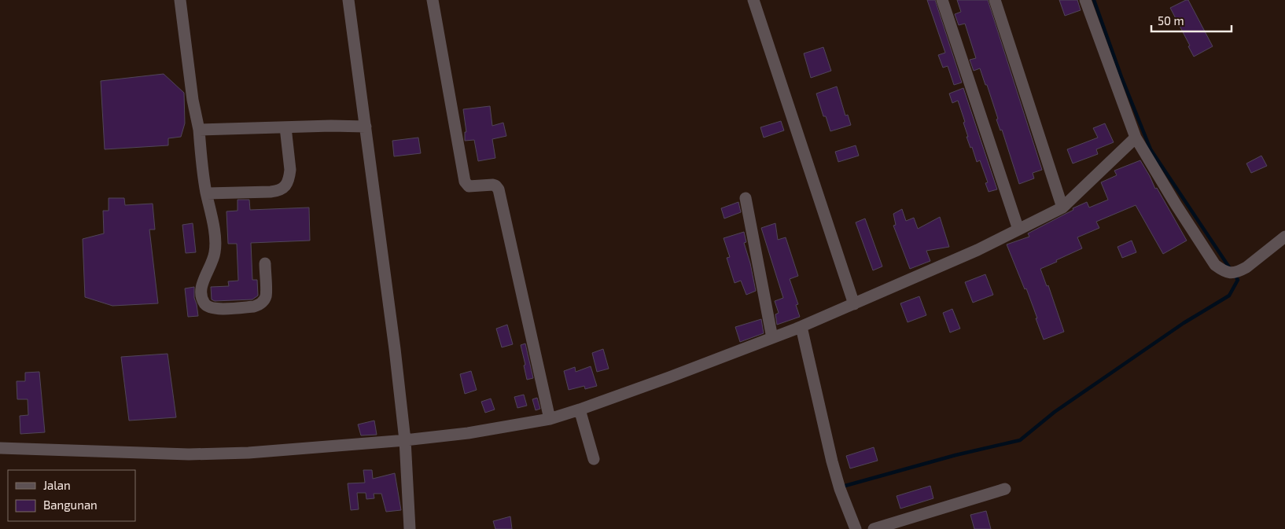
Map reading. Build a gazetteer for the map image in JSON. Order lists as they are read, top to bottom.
{
  "legend": ["Jalan", "Bangunan"],
  "scale_bar": "50 m"
}
